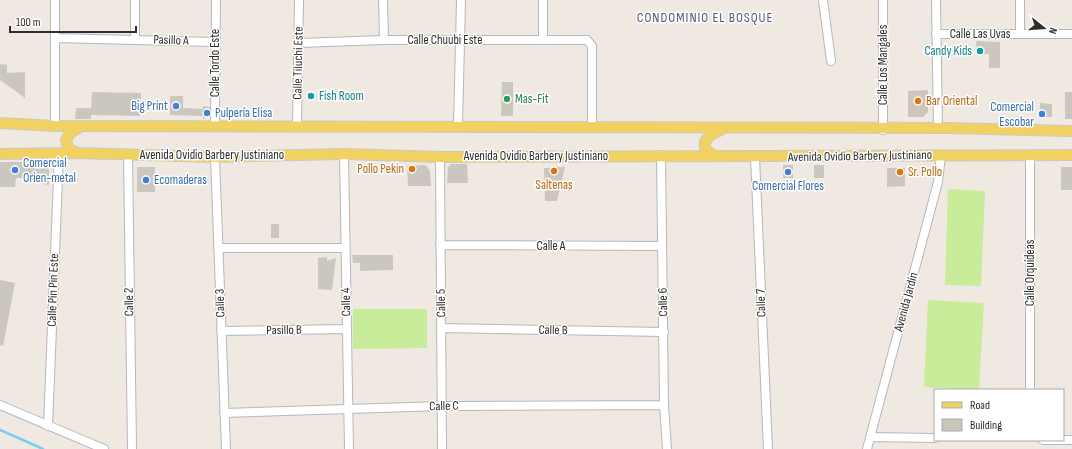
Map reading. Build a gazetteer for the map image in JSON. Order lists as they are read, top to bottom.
{
  "streets": {
    "main road": ["Avenida Ovidio Barbery Justiniano"],
    "street": [
      "Calle Las Uvas",
      "Pasillo A",
      "Calle Chuubi Este",
      "Calle Tordo Este",
      "Calle Tiluchi Este",
      "Calle Los Mangales",
      "Calle A",
      "Calle Orquídeas",
      "Calle Pin Pin Este",
      "Calle 2",
      "Calle 4",
      "Calle 6",
      "Avenida Jardín",
      "Calle 3",
      "Calle 5",
      "Calle 7",
      "Pasillo B",
      "Calle B",
      "Calle C"
    ]
  },
  "crossings": [
    ["Pasillo A", "Calle Tordo Este"],
    ["Calle Chuubi Este", "Calle Tiluchi Este"],
    ["Calle Chuubi Este", "Avenida Ovidio Barbery Justiniano"],
    ["Calle Tordo Este", "Avenida Ovidio Barbery Justiniano"],
    ["Calle Tiluchi Este", "Avenida Ovidio Barbery Justiniano"],
    ["Calle Los Mangales", "Avenida Ovidio Barbery Justiniano"],
    ["Avenida Ovidio Barbery Justiniano", "Calle Orquídeas"],
    ["Avenida Ovidio Barbery Justiniano", "Calle Pin Pin Este"],
    ["Avenida Ovidio Barbery Justiniano", "Calle 2"],
    ["Avenida Ovidio Barbery Justiniano", "Calle 4"],
    ["Avenida Ovidio Barbery Justiniano", "Calle 6"],
    ["Avenida Ovidio Barbery Justiniano", "Avenida Jardín"],
    ["Avenida Ovidio Barbery Justiniano", "Calle 3"],
    ["Avenida Ovidio Barbery Justiniano", "Calle 5"],
    ["Avenida Ovidio Barbery Justiniano", "Calle 7"],
    ["Calle A", "Calle 6"],
    ["Calle A", "Calle 5"],
    ["Calle 4", "Pasillo B"],
    ["Calle 4", "Calle C"],
    ["Calle 6", "Calle B"],
    ["Calle 6", "Calle C"],
    ["Calle 3", "Pasillo B"],
    ["Calle 3", "Calle C"],
    ["Calle 5", "Calle B"],
    ["Calle 5", "Calle C"]
  ],
  "districts": ["CONDOMINIO EL BOSQUE"],
  "places": [
    "Candy Kids",
    "Fish Room",
    "Mas-Fit",
    "Bar Oriental",
    "Big Print",
    "Pulpería Elisa",
    "Comercial Escobar",
    "Pollo Pekin",
    "Comercial Orien-metal",
    "Saltenas",
    "Comercial Flores",
    "Sr. Pollo",
    "Ecomaderas"
  ],
  "legend": ["Road", "Building"],
  "scale_bar": "100 m",
  "north": "right"
}
